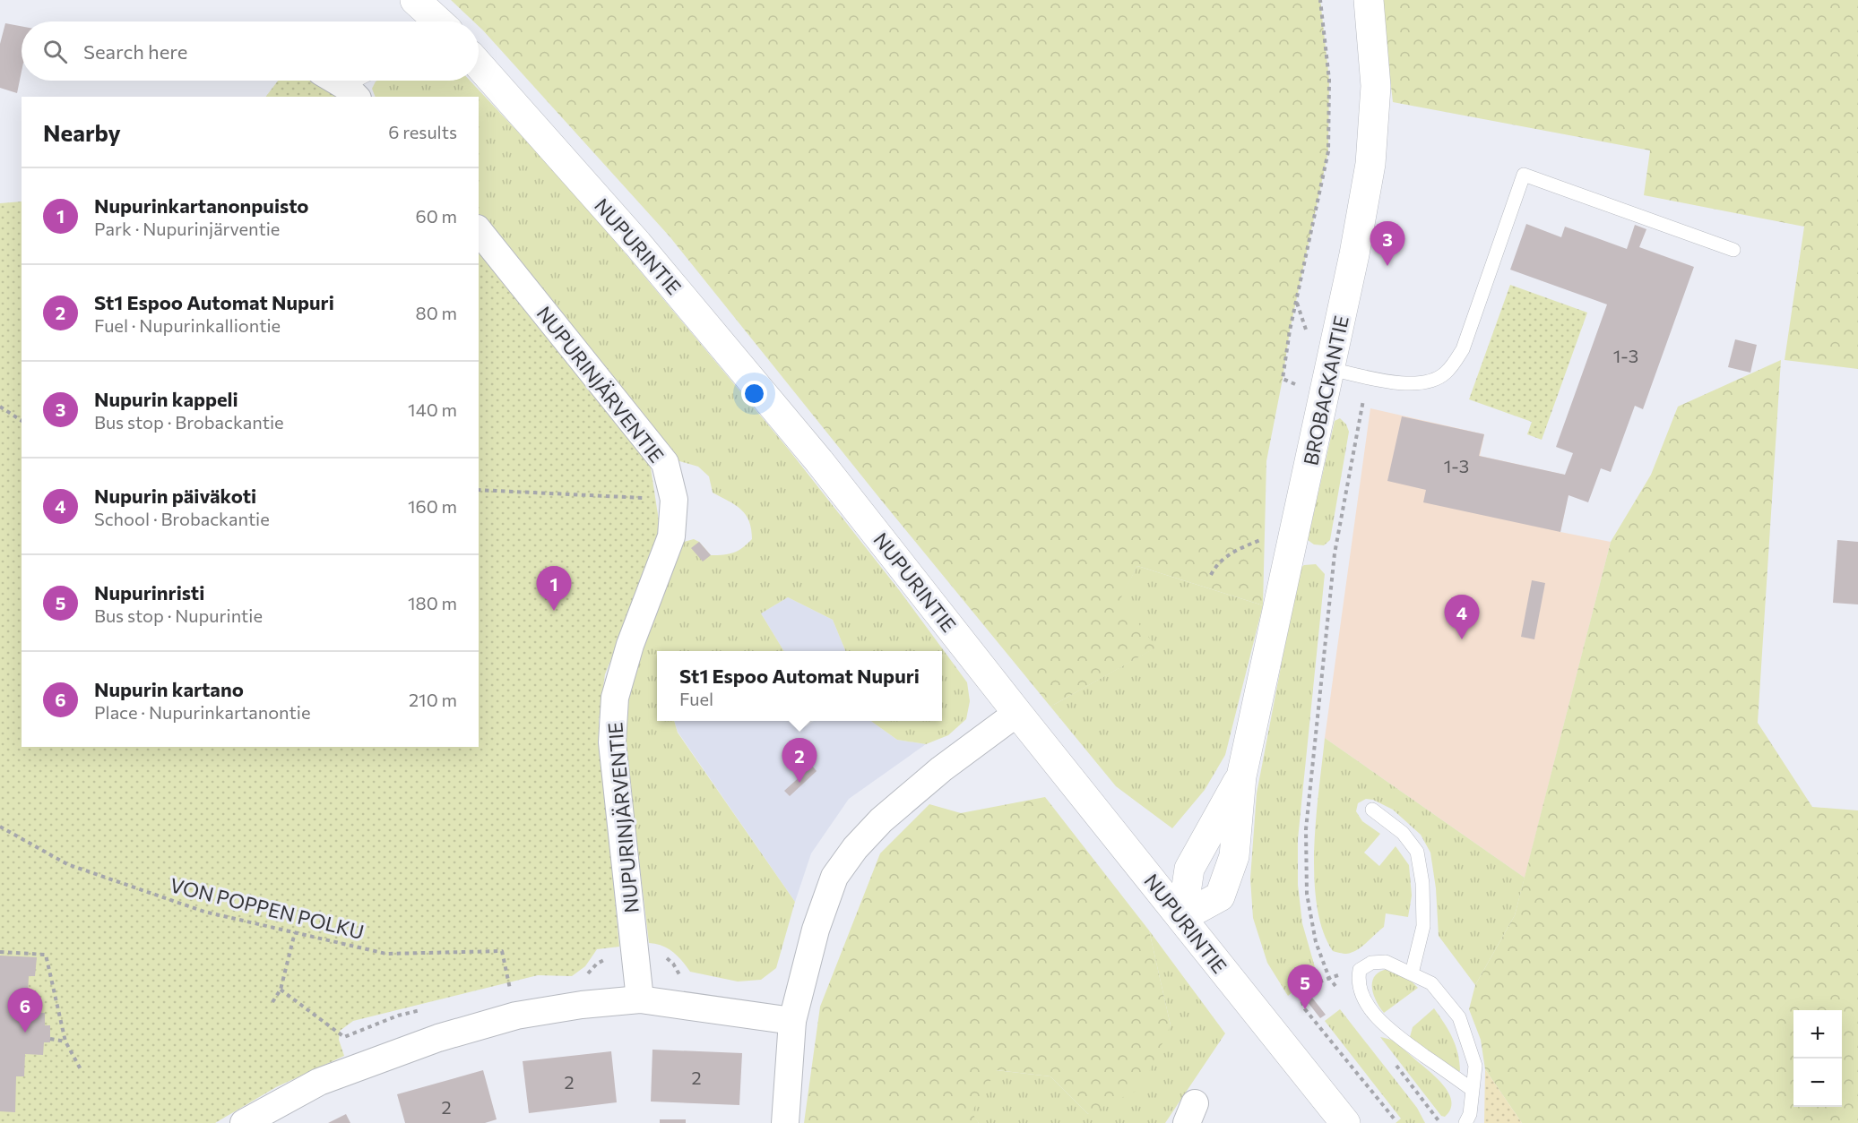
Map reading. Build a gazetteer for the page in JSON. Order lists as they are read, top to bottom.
{
  "streets": {
    "main road": ["NUPURINTIE", "BROBACKANTIE"],
    "street": ["NUPURINJÄRVENTIE"],
    "path": ["VON POPPEN POLKU"]
  },
  "crossings": [
    ["NUPURINTIE", "BROBACKANTIE"]
  ],
  "house_numbers": [
    "1-3",
    "1-3",
    "2",
    "2",
    "2"
  ],
  "page": {
    "search": "Search here",
    "heading": ["Nearby", "6 results"],
    "list": [
      {
        "mark": "1",
        "name": "Nupurinkartanonpuisto",
        "note": "Park · Nupurinjärventie",
        "value": "60 m"
      },
      {
        "mark": "2",
        "name": "St1 Espoo Automat Nupuri",
        "note": "Fuel · Nupurinkalliontie",
        "value": "80 m"
      },
      {
        "mark": "3",
        "name": "Nupurin kappeli",
        "note": "Bus stop · Brobackantie",
        "value": "140 m"
      },
      {
        "mark": "4",
        "name": "Nupurin päiväkoti",
        "note": "School · Brobackantie",
        "value": "160 m"
      },
      {
        "mark": "5",
        "name": "Nupurinristi",
        "note": "Bus stop · Nupurintie",
        "value": "180 m"
      },
      {
        "mark": "6",
        "name": "Nupurin kartano",
        "note": "Place · Nupurinkartanontie",
        "value": "210 m"
      }
    ],
    "pins": [
      "3",
      "1",
      "4",
      "2",
      "5",
      "6"
    ],
    "popup": ["St1 Espoo Automat Nupuri", "Fuel"],
    "map_buttons": ["+", "−"]
  }
}
